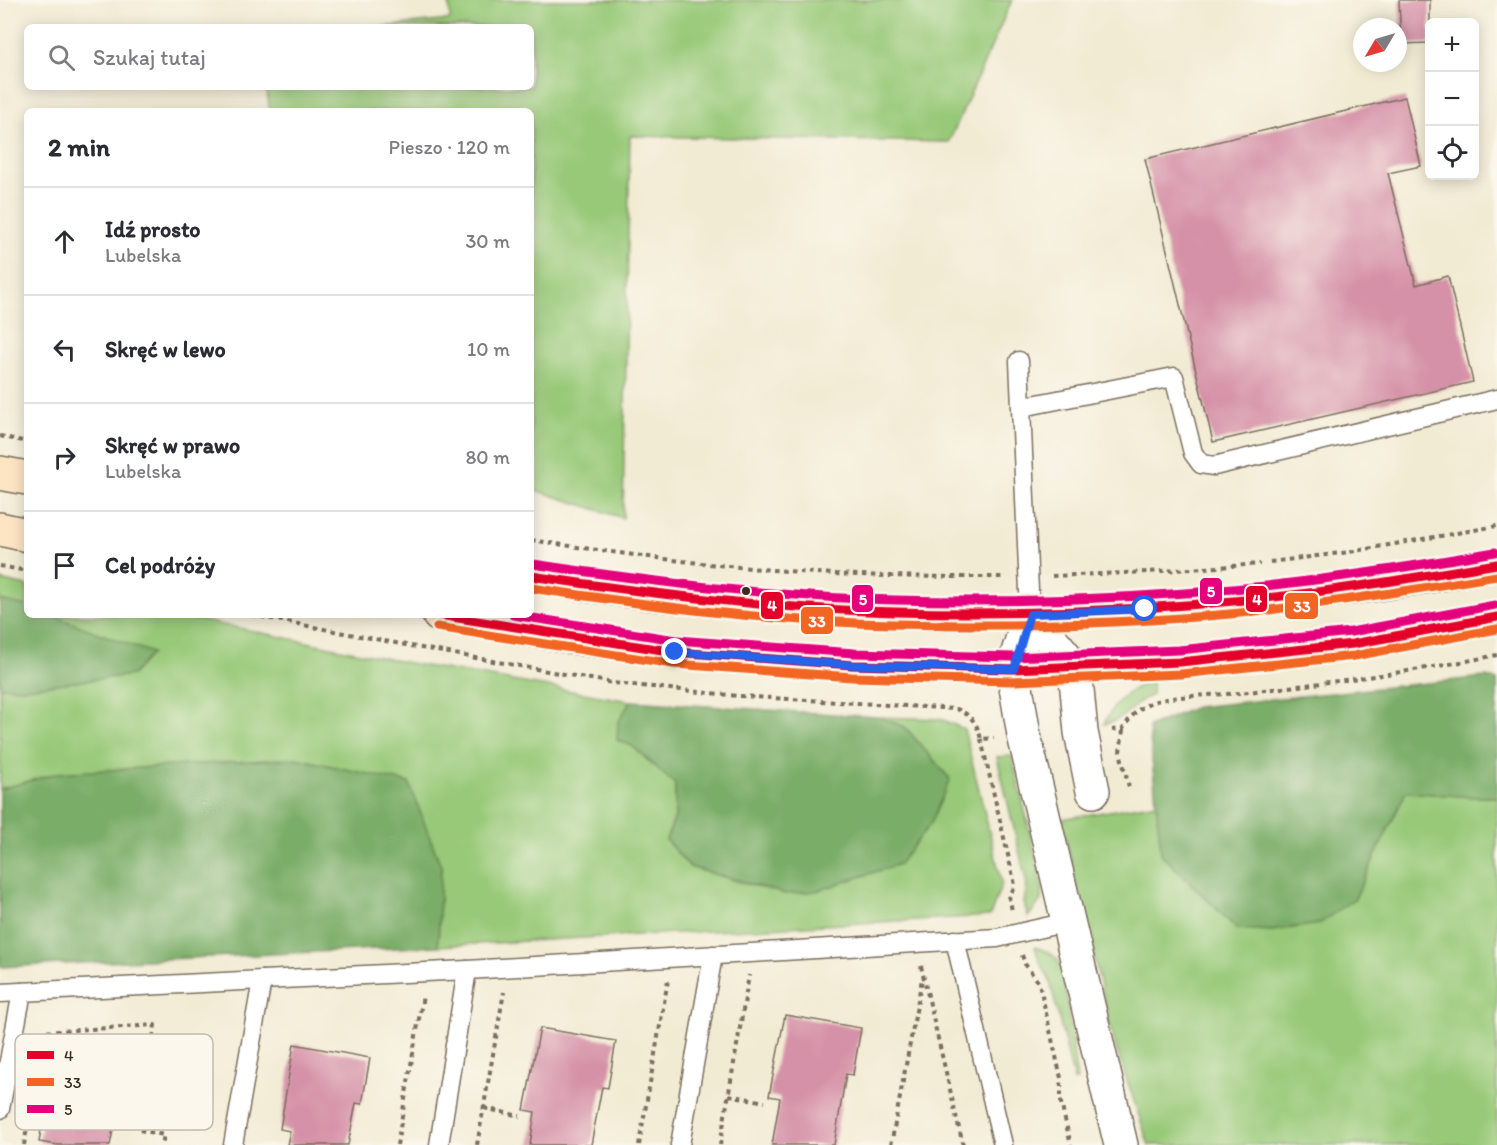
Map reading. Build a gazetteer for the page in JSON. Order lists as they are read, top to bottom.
{
  "lines": ["transit line 5", "transit line 4", "transit line 33"],
  "legend": ["4", "33", "5"],
  "north": "bottom left",
  "page": {
    "map_buttons": ["+", "−"],
    "search": "Szukaj tutaj",
    "heading": ["2 min", "Pieszo · 120 m"],
    "list": [
      ["Idź prosto", "Lubelska", "30 m"],
      ["Skręć w lewo", "10 m"],
      ["Skręć w prawo", "Lubelska", "80 m"],
      "Cel podróży"
    ]
  }
}
